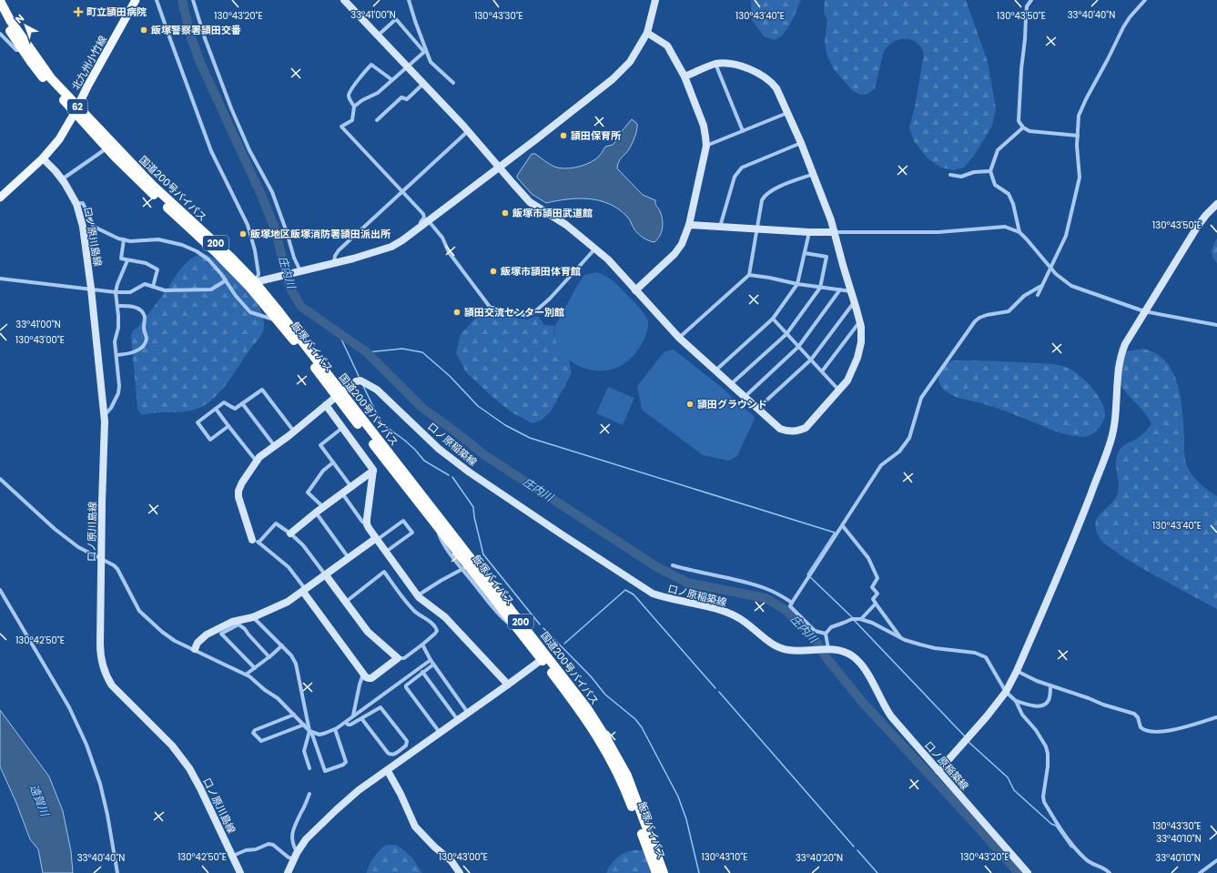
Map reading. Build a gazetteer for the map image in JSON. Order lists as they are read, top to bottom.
{
  "streets": {
    "highway": ["国道200号バイパス", "200", "飯塚バイパス"],
    "main road": ["北九州小竹線", "62"],
    "street": ["口ノ原川島線", "口ノ原稲築線"]
  },
  "crossings": [
    ["北九州小竹線", "国道200号バイパス"],
    ["北九州小竹線", "口ノ原川島線"],
    ["北九州小竹線", "飯塚バイパス"],
    ["国道200号バイパス", "飯塚バイパス"],
    ["国道200号バイパス", "口ノ原稲築線"],
    ["飯塚バイパス", "口ノ原稲築線"]
  ],
  "water": ["庄内川", "遠賀川"],
  "places": {
    "health": ["町立頴田病院"],
    "other": [
      "飯塚警察署頴田交番",
      "頴田保育所",
      "飯塚市頴田武道館",
      "飯塚地区飯塚消防署頴田派出所",
      "飯塚市頴田体育館",
      "頴田交流センター別館",
      "頴田グラウンド"
    ]
  },
  "north": "top left",
  "coordinates": [
    "33°41'00\"N",
    "33°40'40\"N",
    "130°43'20\"E",
    "130°43'50\"E",
    "130°43'30\"E",
    "130°43'40\"E",
    "130°43'00\"E",
    "130°42'50\"E",
    "33°40'10\"N",
    "130°43'10\"E",
    "33°40'20\"N"
  ]
}
